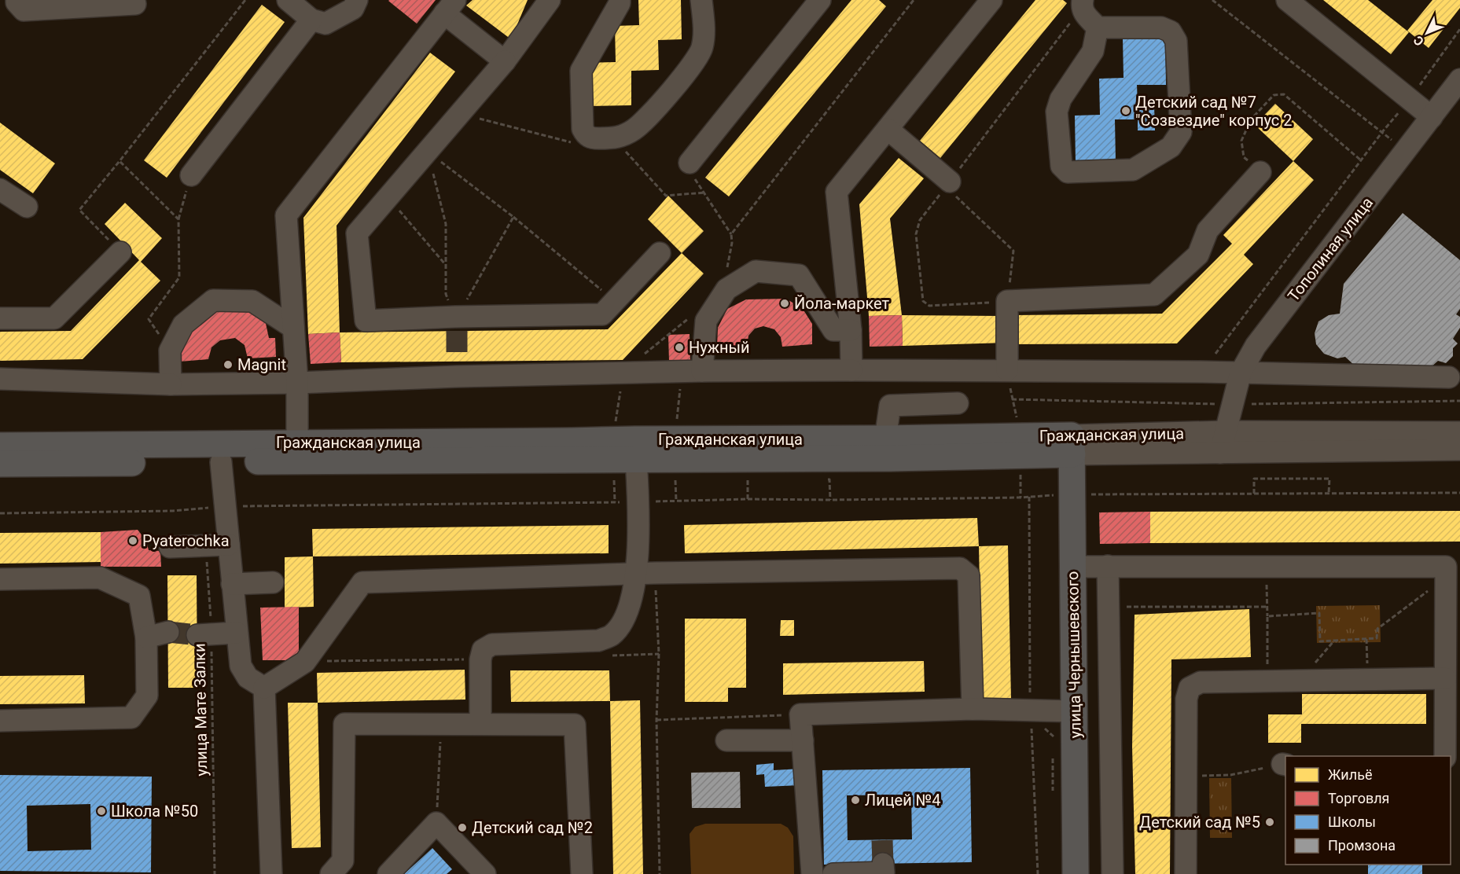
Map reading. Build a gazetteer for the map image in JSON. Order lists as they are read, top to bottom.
{
  "streets": {
    "main road": ["Гражданская улица", "улица Чернышевского"],
    "street": ["Тополиная улица"],
    "path": ["улица Мате Залки"]
  },
  "crossings": [
    ["Тополиная улица", "Гражданская улица"],
    ["Гражданская улица", "улица Чернышевского"]
  ],
  "places": [
    "Детский сад №7 \"Созвездие\" корпус 2",
    "Йола-маркет",
    "Нужный",
    "Magnit",
    "Pyaterochka",
    "Лицей №4",
    "Школа №50",
    "Детский сад №5",
    "Детский сад №2"
  ],
  "legend": [
    "Жильё",
    "Торговля",
    "Школы",
    "Промзона"
  ],
  "north": "bottom left"
}
